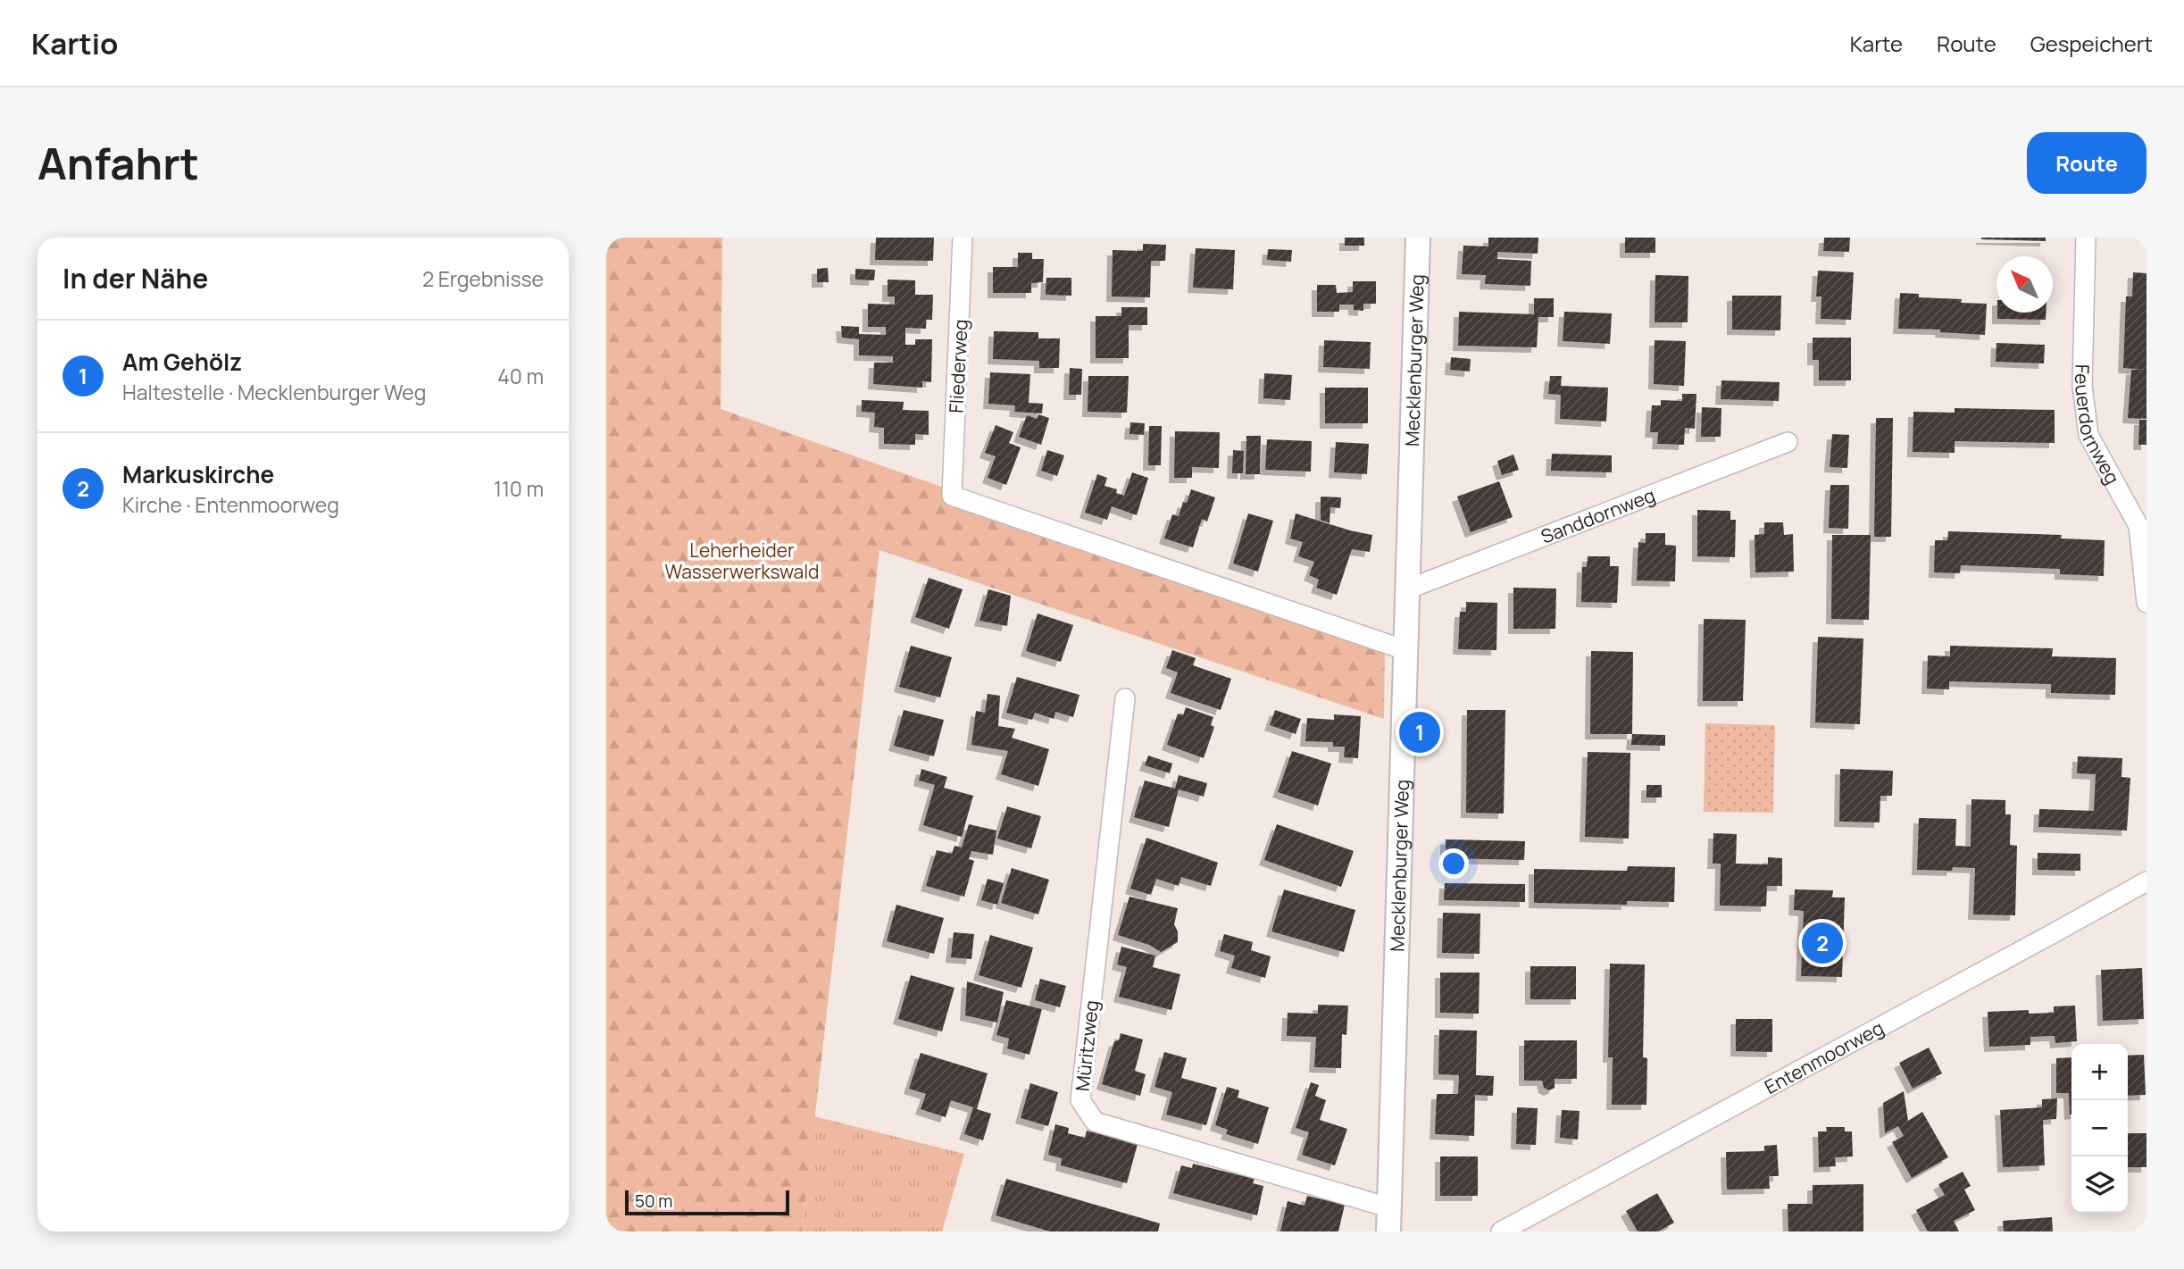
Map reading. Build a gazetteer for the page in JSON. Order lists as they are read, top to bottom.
{
  "streets": {
    "street": [
      "Mecklenburger Weg",
      "Fliederweg",
      "Feuerdornweg",
      "Sanddornweg",
      "Müritzweg",
      "Entenmoorweg"
    ]
  },
  "crossings": [
    ["Mecklenburger Weg", "Fliederweg"],
    ["Mecklenburger Weg", "Sanddornweg"],
    ["Mecklenburger Weg", "Müritzweg"]
  ],
  "parks": ["Leherheider Wasserwerkswald"],
  "scale_bar": "50 m",
  "north": "top left",
  "page": {
    "header": "Kartio",
    "nav": ["Karte", "Route", "Gespeichert"],
    "buttons": "Route",
    "title": "Anfahrt",
    "heading": ["In der Nähe", "2 Ergebnisse"],
    "list": [
      {
        "mark": "1",
        "name": "Am Gehölz",
        "note": "Haltestelle · Mecklenburger Weg",
        "value": "40 m"
      },
      {
        "mark": "2",
        "name": "Markuskirche",
        "note": "Kirche · Entenmoorweg",
        "value": "110 m"
      }
    ],
    "pins": ["1", "2"],
    "map_buttons": ["+", "−"],
    "scale": "50 m"
  }
}
